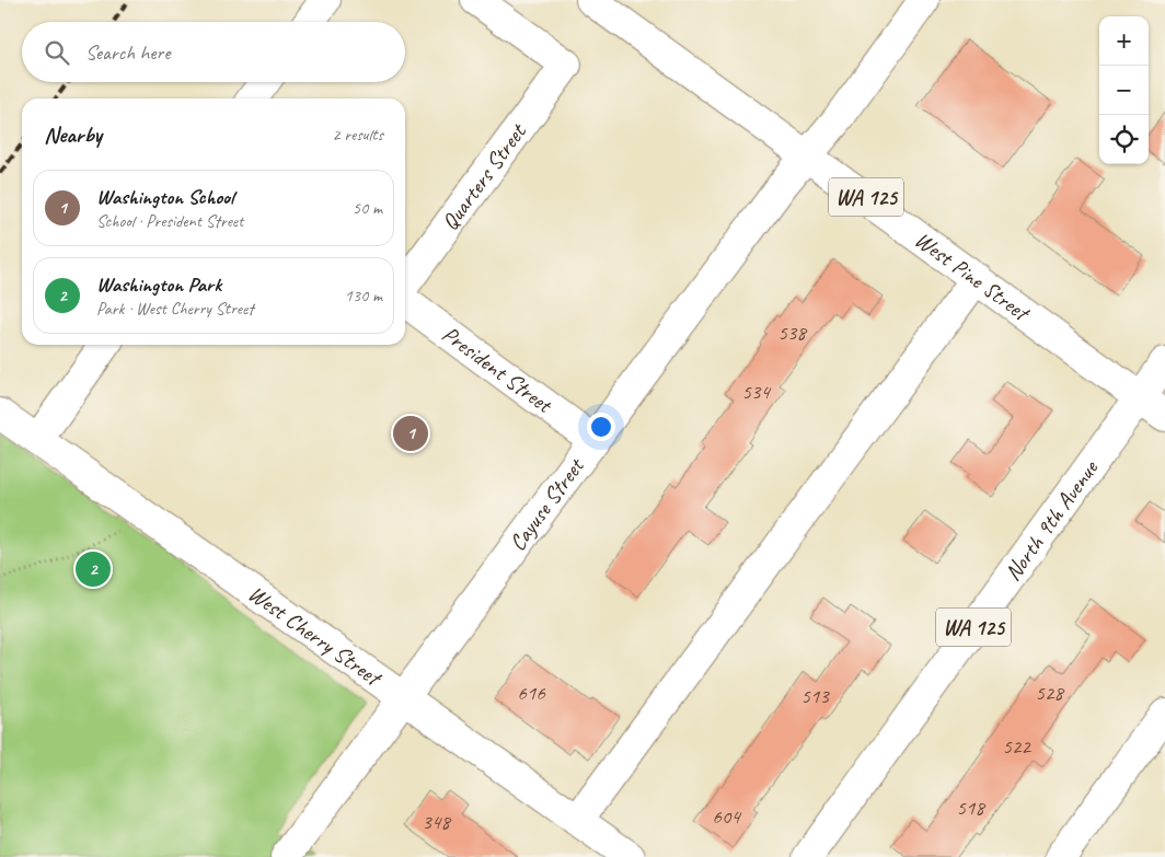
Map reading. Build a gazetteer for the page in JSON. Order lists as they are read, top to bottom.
{
  "streets": {
    "street": [
      "Quarters Street",
      "WA 125",
      "West Pine Street",
      "President Street",
      "Cayuse Street",
      "North 9th Avenue",
      "West Cherry Street"
    ]
  },
  "crossings": [
    ["West Pine Street", "Cayuse Street"],
    ["West Pine Street", "North 9th Avenue"],
    ["President Street", "Cayuse Street"],
    ["Cayuse Street", "West Cherry Street"]
  ],
  "house_numbers": [
    "538",
    "534",
    "616",
    "528",
    "513",
    "522",
    "518",
    "604",
    "348"
  ],
  "page": {
    "map_buttons": ["+", "−"],
    "search": "Search here",
    "heading": ["Nearby", "2 results"],
    "list": [
      {
        "mark": "1",
        "name": "Washington School",
        "note": "School · President Street",
        "value": "50 m"
      },
      {
        "mark": "2",
        "name": "Washington Park",
        "note": "Park · West Cherry Street",
        "value": "130 m"
      }
    ],
    "pins": ["1", "2"]
  }
}
